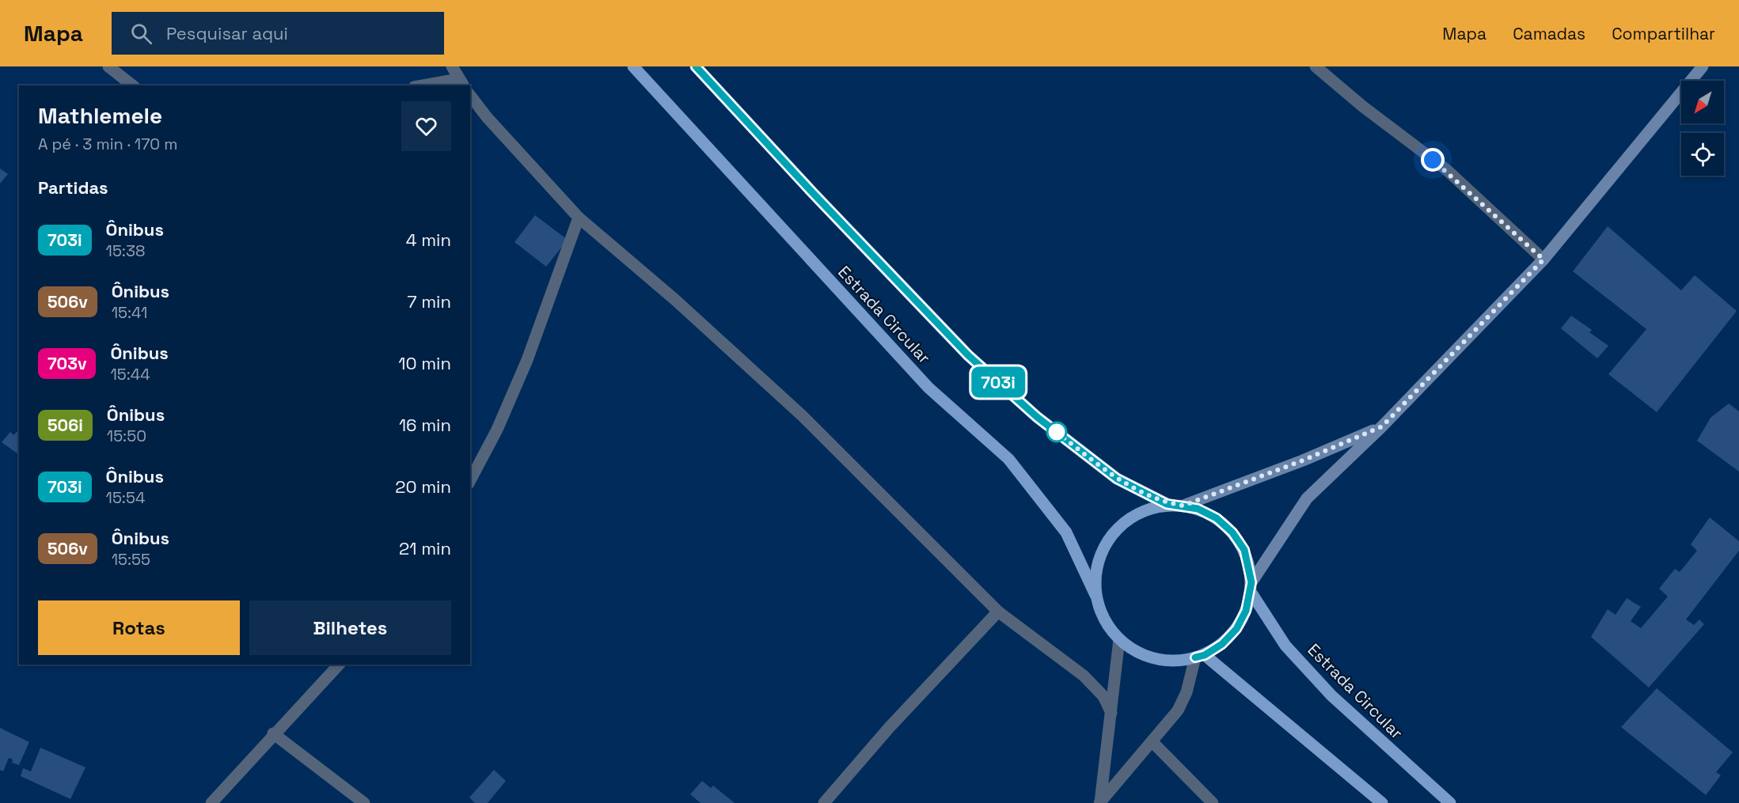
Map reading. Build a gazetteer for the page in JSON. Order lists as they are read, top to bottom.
{
  "streets": {
    "main road": ["Estrada Circular"]
  },
  "lines": ["bus line 703i"],
  "north": "bottom left",
  "page": {
    "header": "Mapa",
    "search": "Pesquisar aqui",
    "nav": ["Mapa", "Camadas", "Compartilhar"],
    "on_map": "703i",
    "heading": [
      ["Mathlemele", "A pé · 3 min · 170 m"],
      "Partidas"
    ],
    "list": [
      {
        "mark": "703i",
        "name": "Ônibus",
        "note": "15:38",
        "value": "4 min"
      },
      {
        "mark": "506v",
        "name": "Ônibus",
        "note": "15:41",
        "value": "7 min"
      },
      {
        "mark": "703v",
        "name": "Ônibus",
        "note": "15:44",
        "value": "10 min"
      },
      {
        "mark": "506i",
        "name": "Ônibus",
        "note": "15:50",
        "value": "16 min"
      },
      {
        "mark": "703i",
        "name": "Ônibus",
        "note": "15:54",
        "value": "20 min"
      },
      {
        "mark": "506v",
        "name": "Ônibus",
        "note": "15:55",
        "value": "21 min"
      }
    ],
    "buttons": ["Rotas", "Bilhetes"]
  }
}
